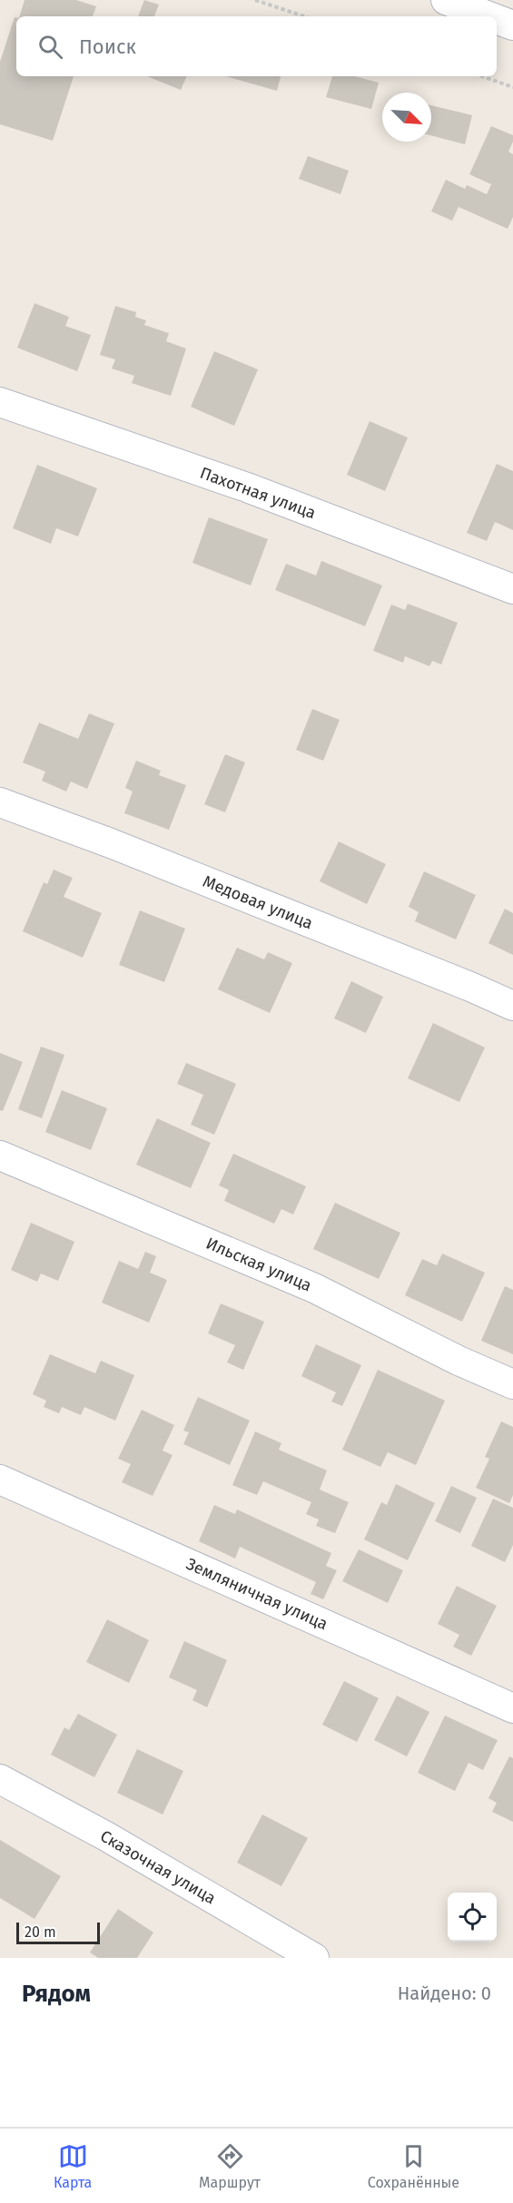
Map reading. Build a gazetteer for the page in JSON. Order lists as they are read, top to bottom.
{
  "streets": {
    "street": [
      "Пахотная улица",
      "Медовая улица",
      "Ильская улица",
      "Земляничная улица",
      "Сказочная улица"
    ]
  },
  "scale_bar": "20 m",
  "north": "bottom right",
  "page": {
    "search": "Поиск",
    "scale": "20 m",
    "heading": ["Рядом", "Найдено: 0"],
    "nav": ["Карта", "Маршрут", "Сохранённые"]
  }
}
